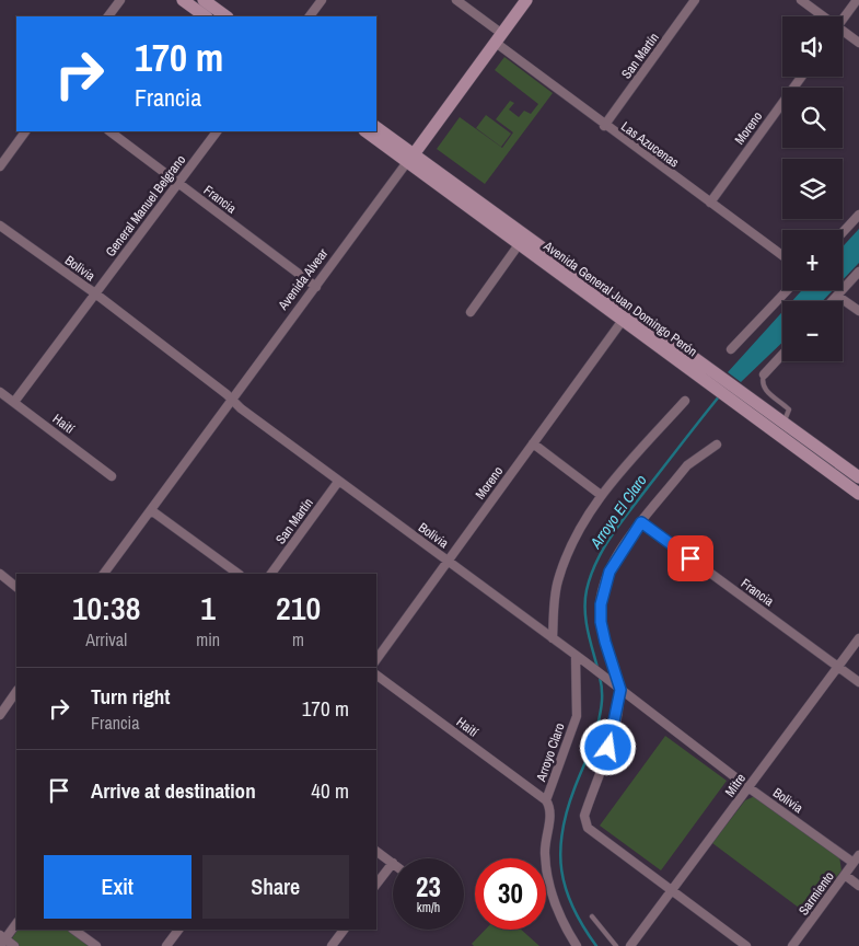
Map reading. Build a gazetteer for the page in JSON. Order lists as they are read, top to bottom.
{
  "streets": {
    "main road": ["Avenida Alvear", "Avenida General Juan Domingo Perón"],
    "street": [
      "San Martín",
      "Moreno",
      "Las Azucenas",
      "Francia",
      "General Manuel Belgrano",
      "Bolivia",
      "Haití",
      "Arroyo Claro",
      "Mitre",
      "Sarmiento"
    ]
  },
  "crossings": [
    ["San Martín", "Las Azucenas"],
    ["San Martín", "Bolivia"],
    ["Moreno", "Las Azucenas"],
    ["Moreno", "Bolivia"],
    ["Moreno", "Avenida General Juan Domingo Perón"],
    ["Las Azucenas", "Avenida Alvear"],
    ["Francia", "General Manuel Belgrano"],
    ["Francia", "Avenida Alvear"],
    ["Francia", "Mitre"],
    ["General Manuel Belgrano", "Bolivia"],
    ["General Manuel Belgrano", "Haití"],
    ["Bolivia", "Avenida Alvear"],
    ["Bolivia", "Arroyo Claro"],
    ["Bolivia", "Mitre"],
    ["Bolivia", "Sarmiento"],
    ["Avenida Alvear", "Avenida General Juan Domingo Perón"],
    ["Haití", "Arroyo Claro"]
  ],
  "water": ["Arroyo El Claro"],
  "page": {
    "map_buttons": ["+", "−"],
    "turn": ["170 m", "Francia"],
    "eta": [
      "10:38",
      "Arrival",
      "1",
      "min",
      "210",
      "m"
    ],
    "list": [
      {
        "name": "Turn right",
        "note": "Francia",
        "value": "170 m"
      },
      {
        "name": "Arrive at destination",
        "value": "40 m"
      }
    ],
    "buttons": ["Exit", "Share"],
    "speed": "23 km/h",
    "limit": "30"
  }
}
